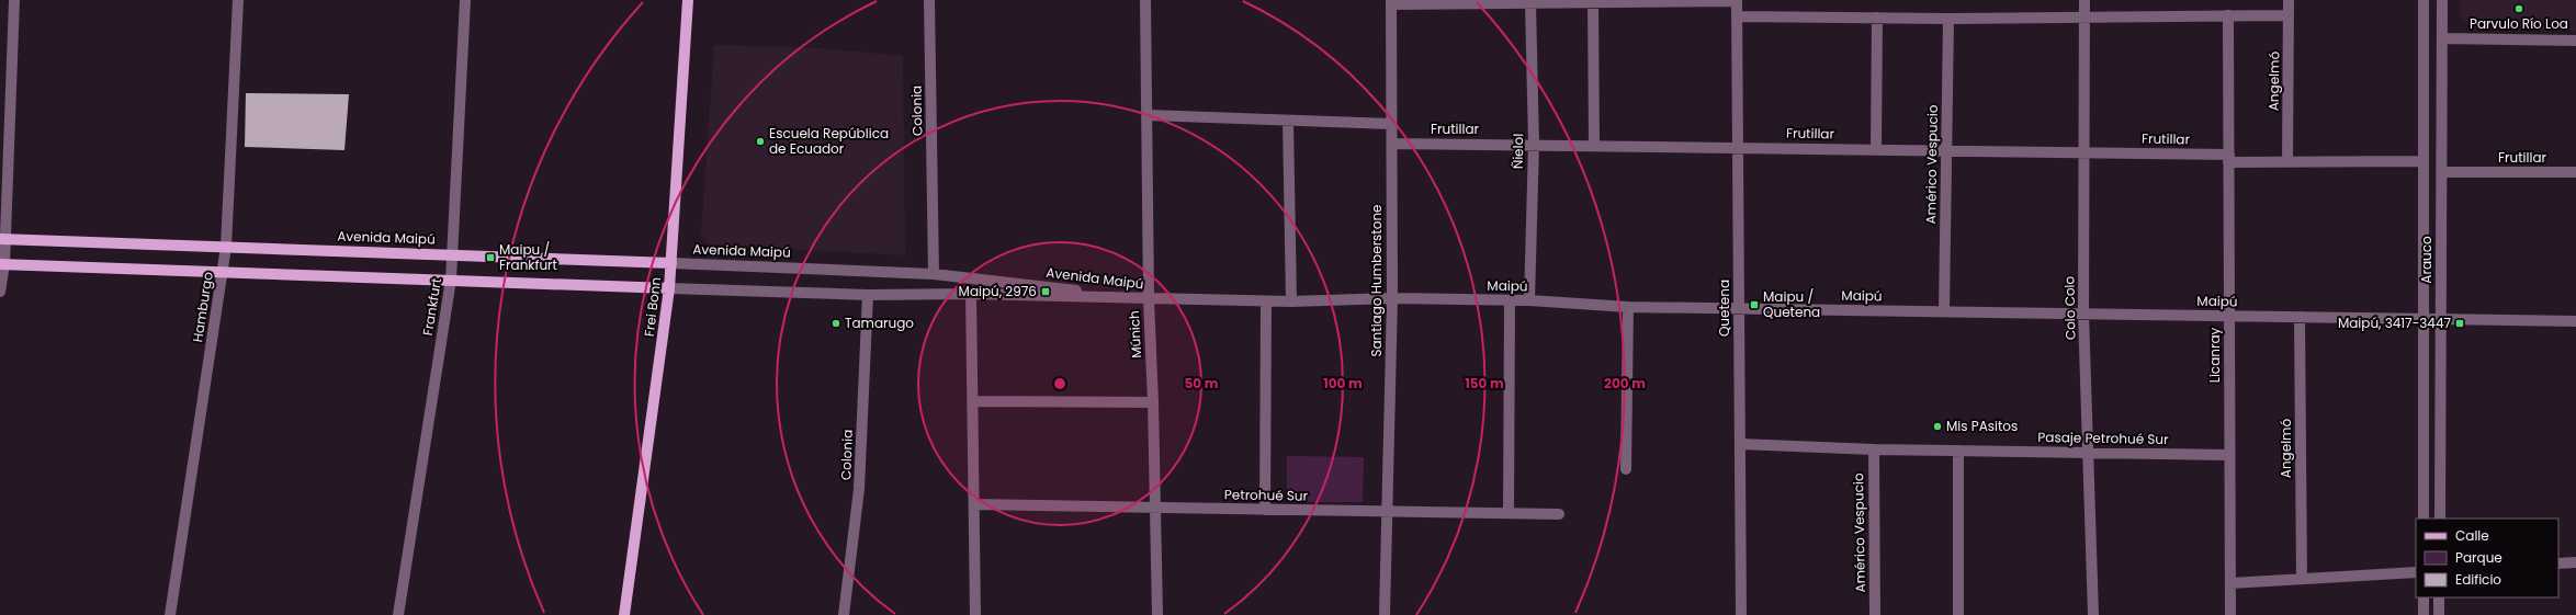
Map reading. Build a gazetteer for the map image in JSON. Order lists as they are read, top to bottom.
{
  "streets": {
    "main road": ["Avenida Maipú", "Frei Bonn"],
    "street": [
      "Angelmó",
      "Colonia",
      "Frutillar",
      "Ñielol",
      "Américo Vespucio",
      "Arauco",
      "Santiago Humberstone",
      "Maipú",
      "Hamburgo",
      "Frankfurt",
      "Quetena",
      "Colo Colo",
      "Múnich",
      "Licanray",
      "Pasaje Petrohué Sur",
      "Petrohué Sur"
    ]
  },
  "crossings": [
    ["Angelmó", "Frutillar"],
    ["Angelmó", "Maipú"],
    ["Colonia", "Avenida Maipú"],
    ["Frutillar", "Ñielol"],
    ["Frutillar", "Américo Vespucio"],
    ["Frutillar", "Arauco"],
    ["Frutillar", "Santiago Humberstone"],
    ["Frutillar", "Quetena"],
    ["Frutillar", "Colo Colo"],
    ["Frutillar", "Licanray"],
    ["Ñielol", "Maipú"],
    ["Américo Vespucio", "Maipú"],
    ["Américo Vespucio", "Pasaje Petrohué Sur"],
    ["Avenida Maipú", "Maipú"],
    ["Avenida Maipú", "Hamburgo"],
    ["Avenida Maipú", "Frankfurt"],
    ["Avenida Maipú", "Frei Bonn"],
    ["Avenida Maipú", "Múnich"],
    ["Arauco", "Maipú"],
    ["Santiago Humberstone", "Maipú"],
    ["Santiago Humberstone", "Petrohué Sur"],
    ["Maipú", "Quetena"],
    ["Maipú", "Colo Colo"],
    ["Maipú", "Múnich"],
    ["Maipú", "Licanray"],
    ["Quetena", "Pasaje Petrohué Sur"],
    ["Colo Colo", "Pasaje Petrohué Sur"],
    ["Múnich", "Petrohué Sur"],
    ["Licanray", "Pasaje Petrohué Sur"]
  ],
  "places": {
    "other": [
      "Parvulo Río Loa",
      "Escuela República de Ecuador",
      "Tamarugo",
      "Mis PAsitos"
    ],
    "transit": [
      "Maipu / Frankfurt",
      "Maipú, 2976",
      "Maipu / Quetena",
      "Maipú, 3417-3447"
    ]
  },
  "legend": ["Calle", "Parque", "Edificio"],
  "rings": [
    "50 m",
    "100 m",
    "150 m",
    "200 m"
  ]
}
